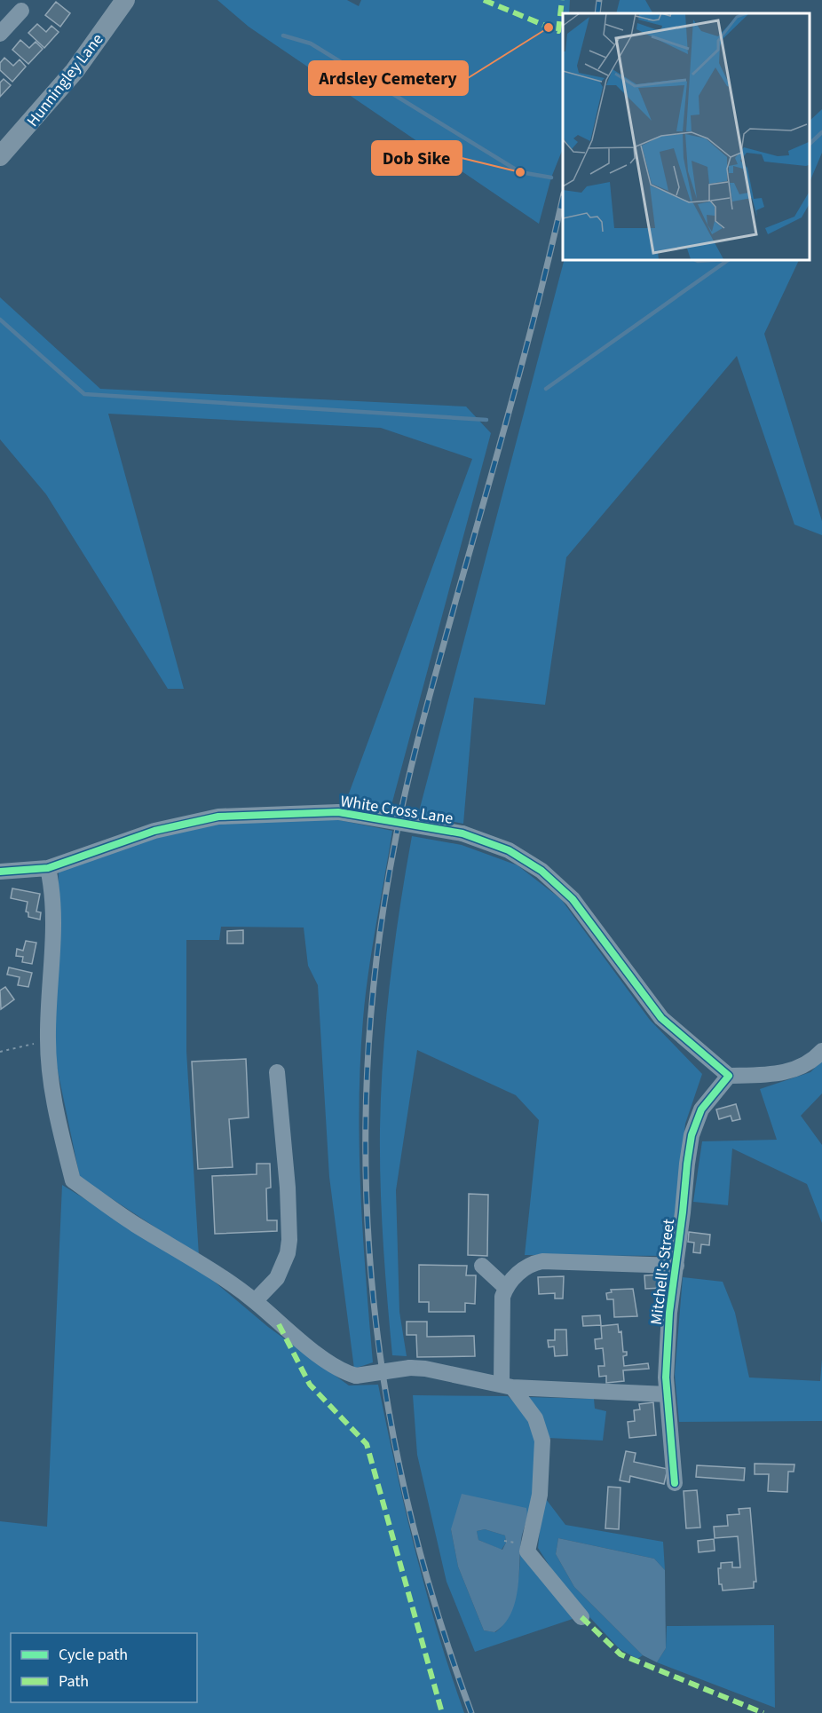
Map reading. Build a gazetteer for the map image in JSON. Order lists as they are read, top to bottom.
{
  "streets": {
    "main road": ["Hunningley Lane"],
    "street": ["White Cross Lane", "Mitchell's Street"]
  },
  "crossings": [
    ["White Cross Lane", "Mitchell's Street"]
  ],
  "places": ["Ardsley Cemetery", "Dob Sike"],
  "legend": ["Cycle path", "Path"]
}
